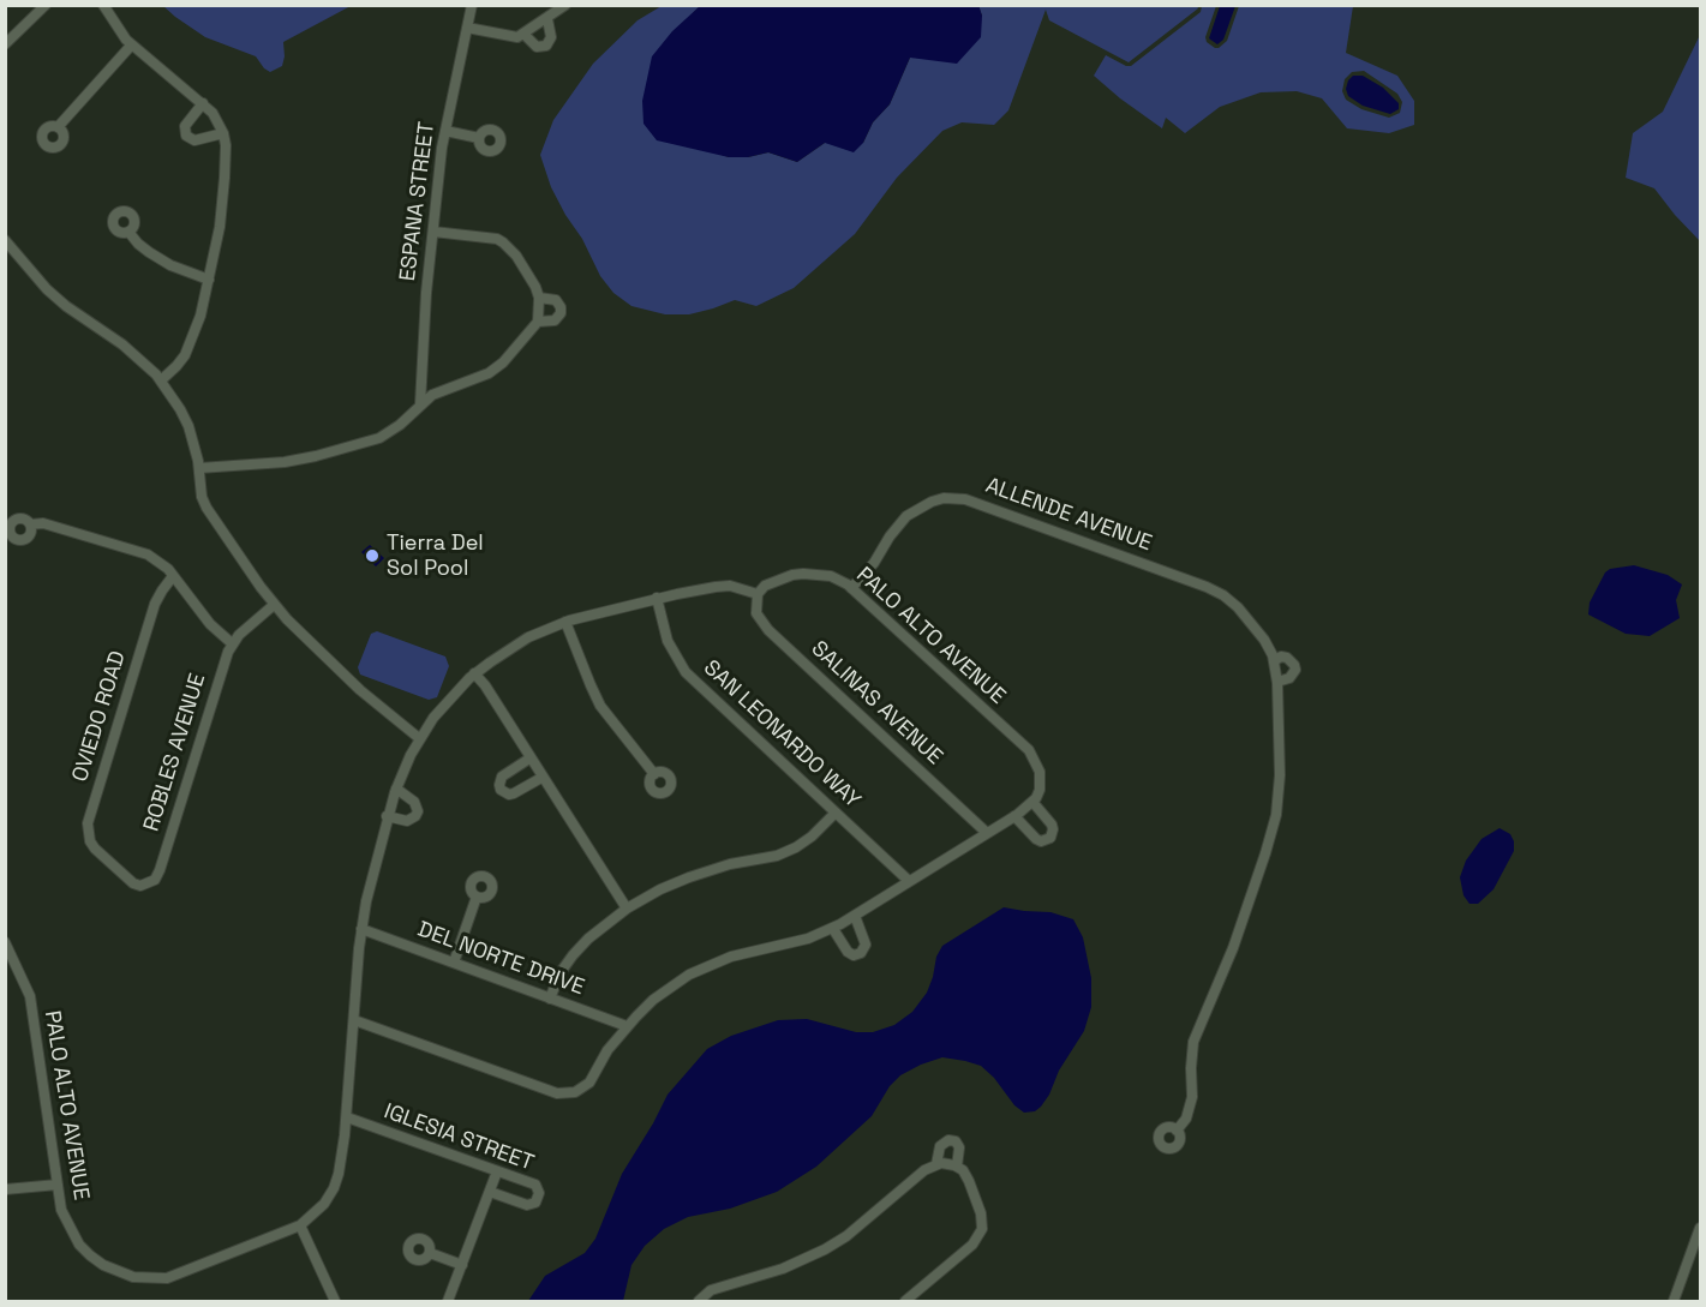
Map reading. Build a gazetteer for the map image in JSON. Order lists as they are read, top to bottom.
{
  "streets": {
    "street": [
      "ESPANA STREET",
      "ALLENDE AVENUE",
      "PALO ALTO AVENUE",
      "SALINAS AVENUE",
      "OVIEDO ROAD",
      "SAN LEONARDO WAY",
      "ROBLES AVENUE",
      "DEL NORTE DRIVE",
      "IGLESIA STREET"
    ]
  },
  "crossings": [
    ["ALLENDE AVENUE", "PALO ALTO AVENUE"],
    ["PALO ALTO AVENUE", "SALINAS AVENUE"],
    ["PALO ALTO AVENUE", "SAN LEONARDO WAY"],
    ["PALO ALTO AVENUE", "DEL NORTE DRIVE"],
    ["PALO ALTO AVENUE", "IGLESIA STREET"],
    ["OVIEDO ROAD", "ROBLES AVENUE"]
  ],
  "places": ["Tierra Del Sol Pool"]
}
